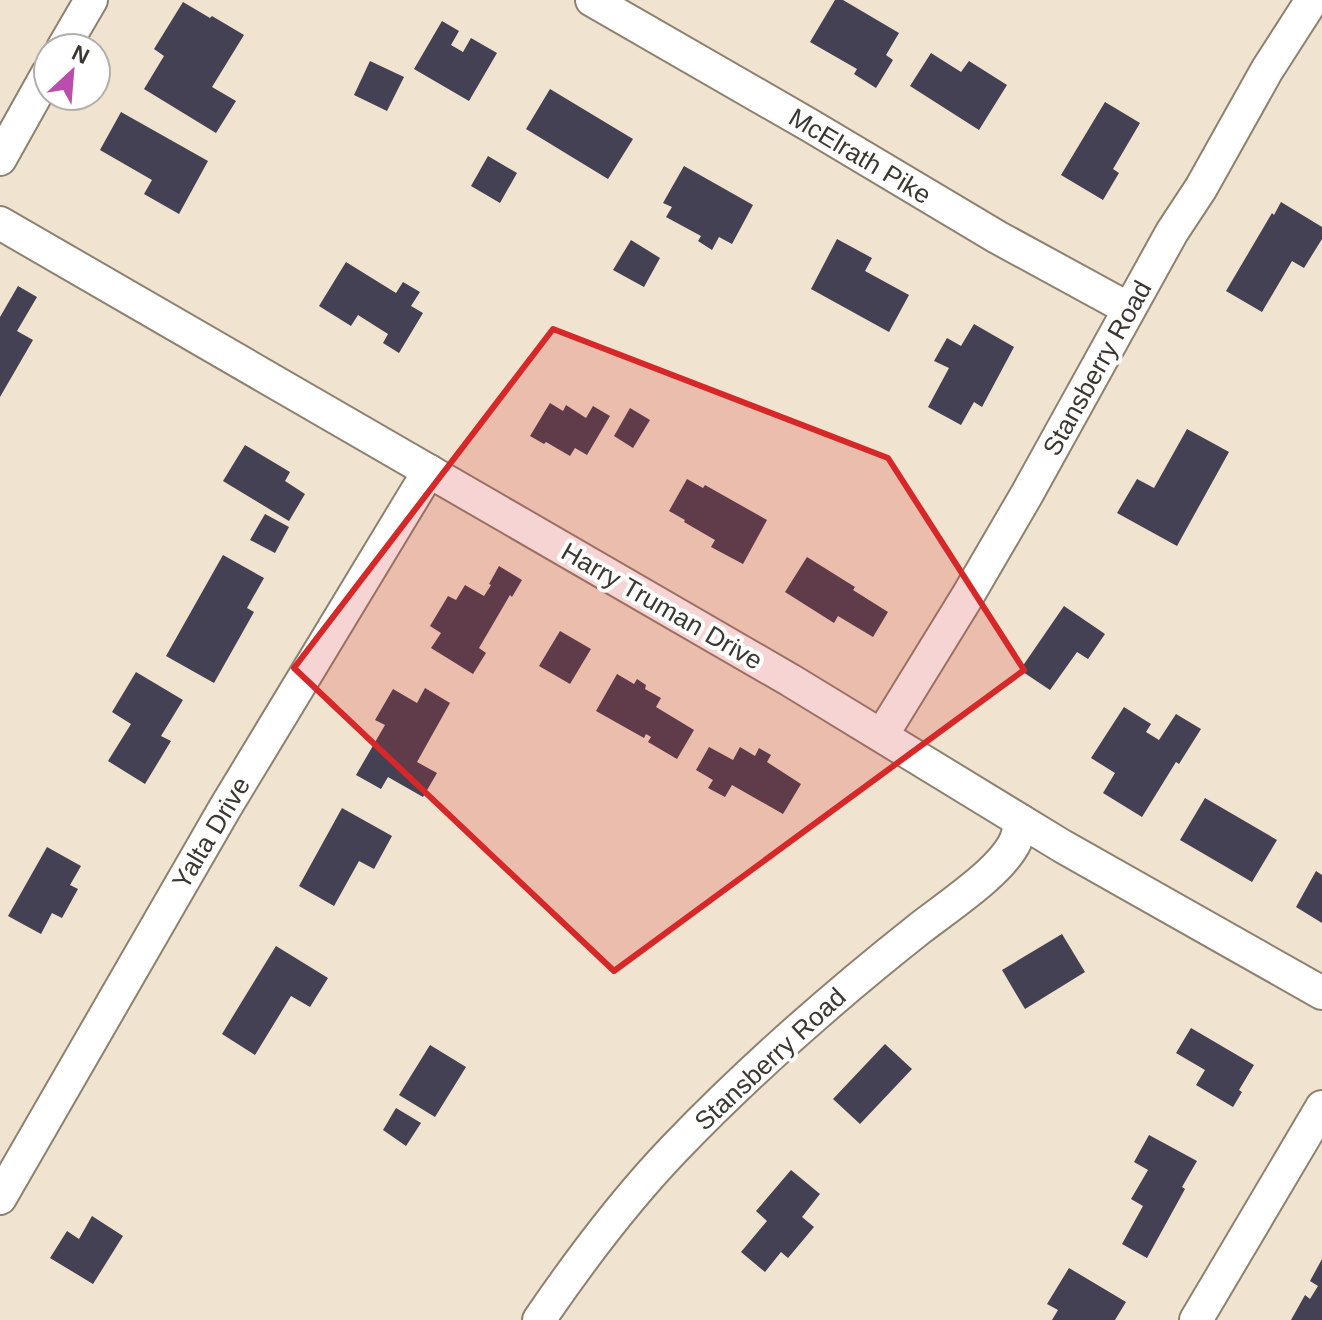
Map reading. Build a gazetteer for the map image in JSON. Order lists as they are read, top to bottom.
{
  "streets": {
    "street": [
      "McElrath Pike",
      "Stansberry Road",
      "Harry Truman Drive",
      "Yalta Drive"
    ]
  },
  "crossings": [
    ["McElrath Pike", "Stansberry Road"],
    ["Stansberry Road", "Harry Truman Drive"],
    ["Harry Truman Drive", "Yalta Drive"]
  ],
  "north": "top right"
}
